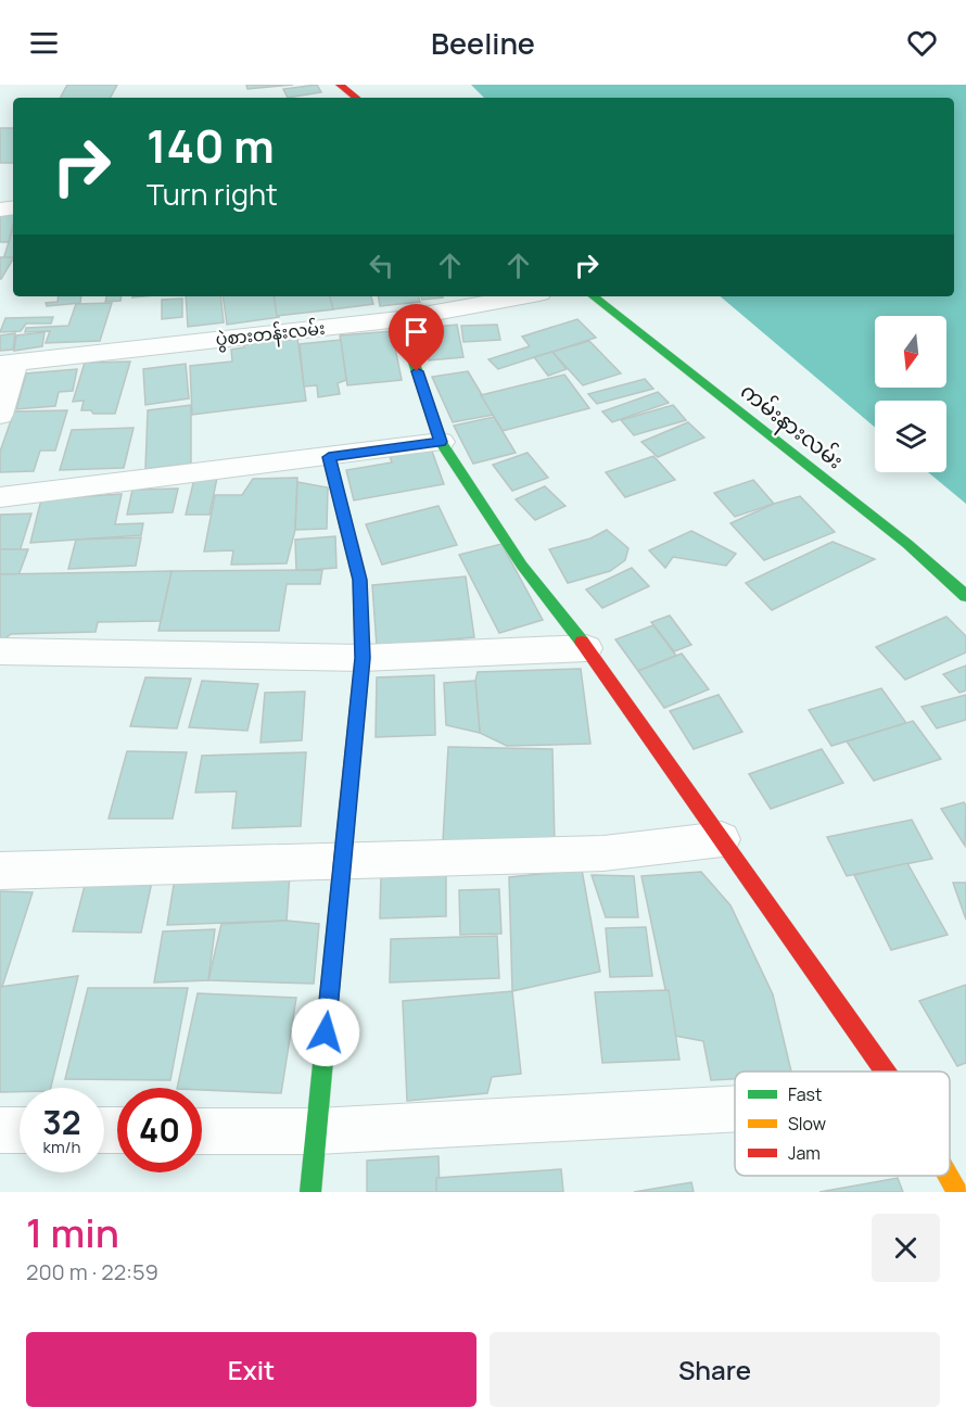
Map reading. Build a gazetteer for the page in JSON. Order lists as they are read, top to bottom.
{
  "streets": {
    "street": ["ပွဲစားတန်းလမ်း", "ကမ်းနားလမ်း"]
  },
  "legend": ["Fast", "Slow", "Jam"],
  "north": "bottom",
  "page": {
    "header": "Beeline",
    "turn": ["140 m", "Turn right"],
    "speed": "32 km/h",
    "limit": "40",
    "heading": ["1 min", "200 m · 22:59"],
    "buttons": ["Exit", "Share"]
  }
}
